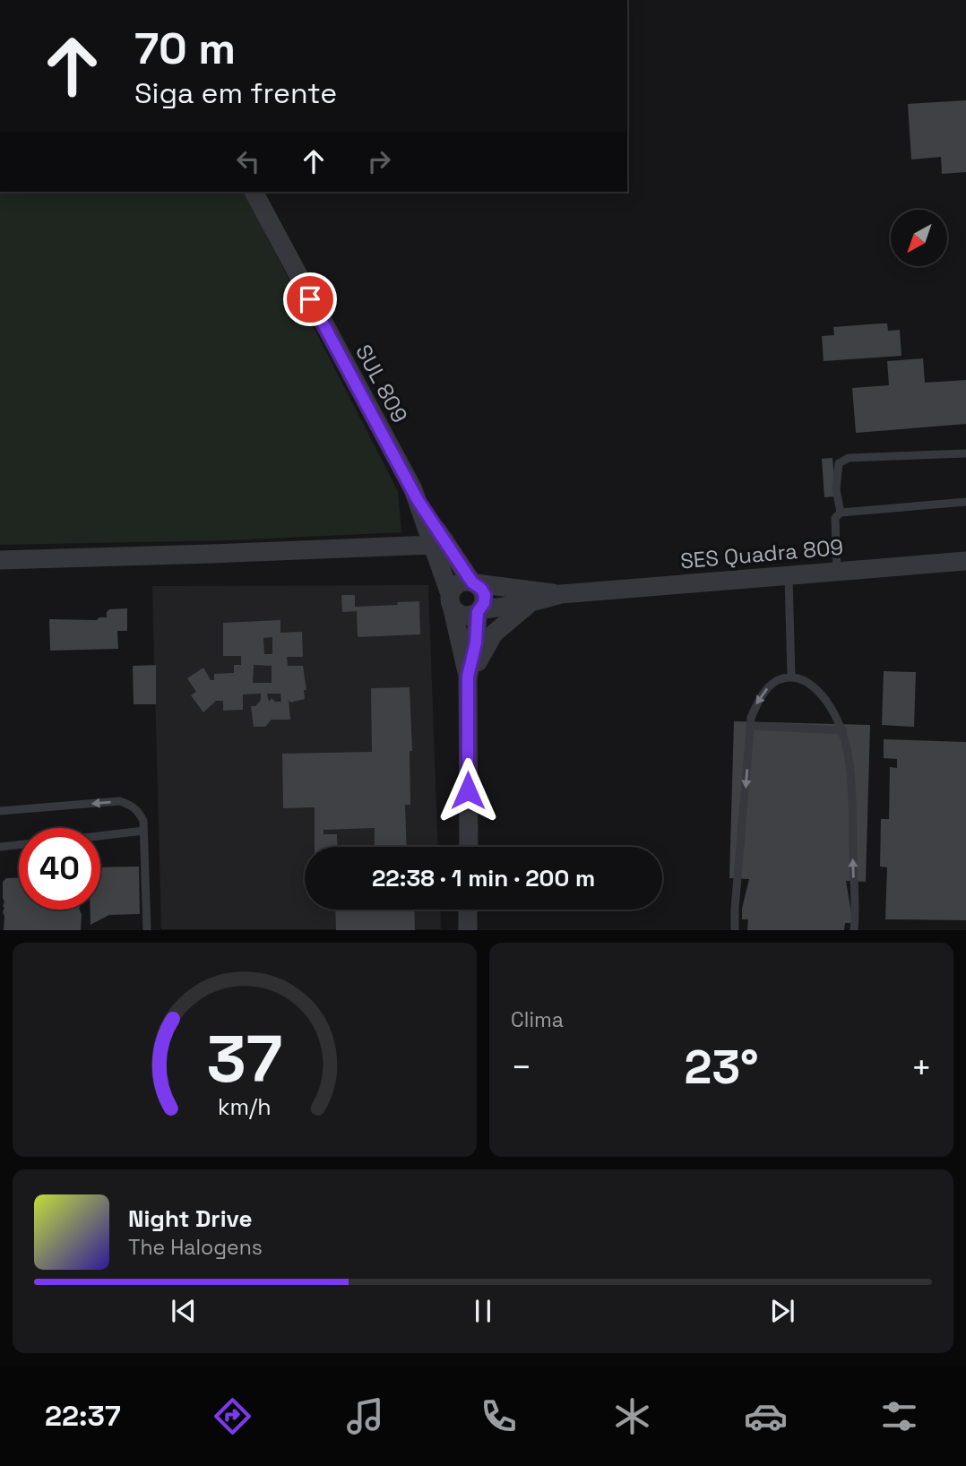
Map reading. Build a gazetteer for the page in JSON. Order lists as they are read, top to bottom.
{
  "streets": {
    "street": ["SUL 809", "SES Quadra 809"]
  },
  "crossings": [
    ["SUL 809", "SES Quadra 809"]
  ],
  "north": "bottom left",
  "page": {
    "turn": ["70 m", "Siga em frente"],
    "limit": "40",
    "trip": "22:38 · 1 min · 200 m",
    "tile": "Clima",
    "heat": ["−", "23°", "+"],
    "song": ["Night Drive", "The Halogens"],
    "tabs": "22:37",
    "gauge": ["37", "km/h"]
  }
}
